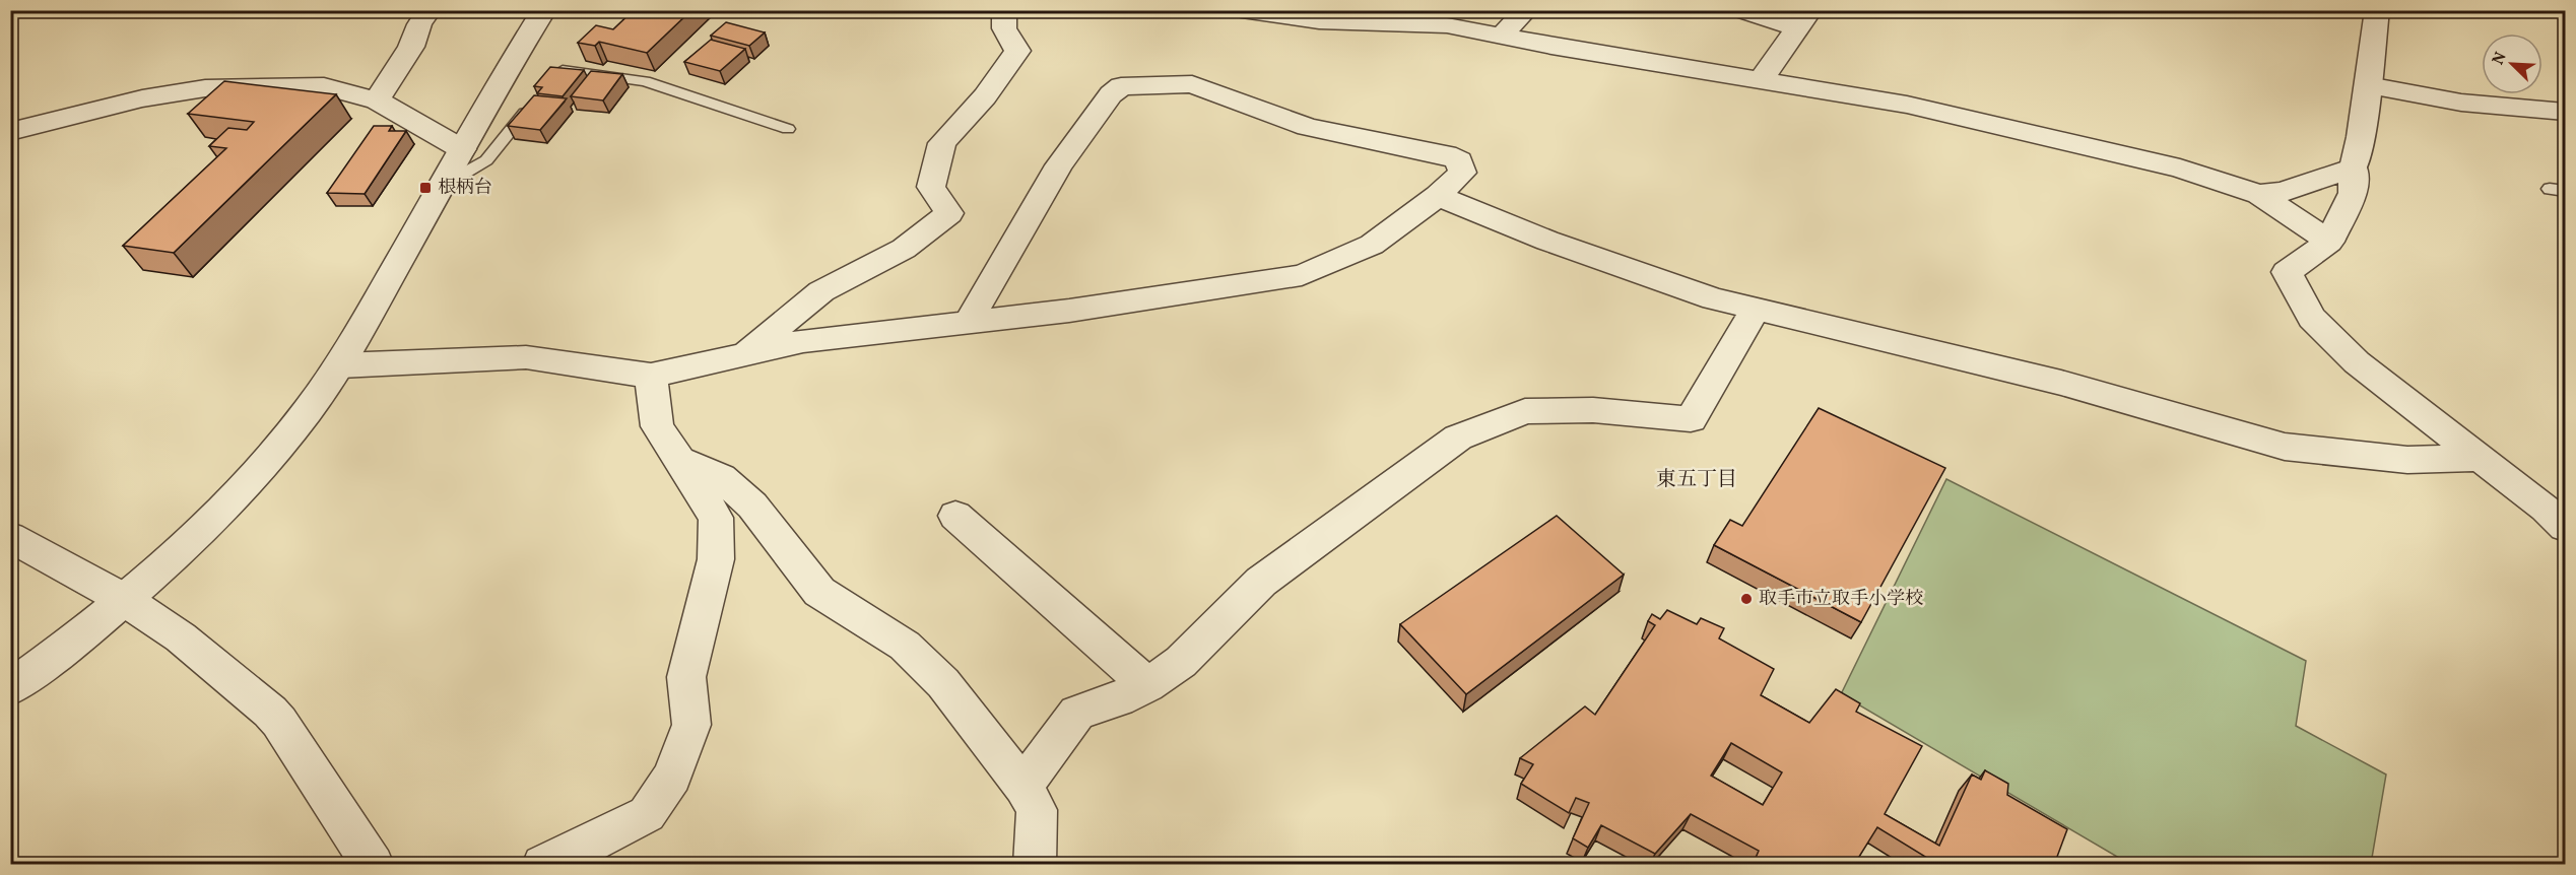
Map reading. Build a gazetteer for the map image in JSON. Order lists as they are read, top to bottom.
{
  "districts": ["東五丁目"],
  "places": {
    "transit": ["根柄台"],
    "other": ["取手市立取手小学校"]
  },
  "north": "top left"
}
